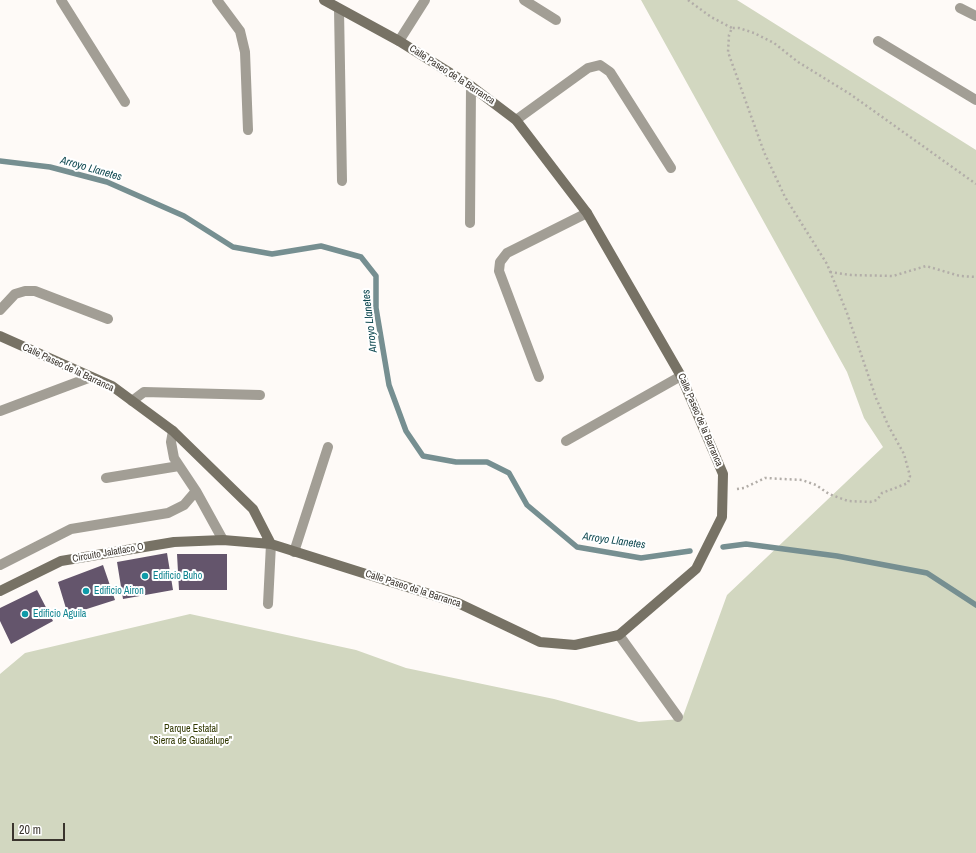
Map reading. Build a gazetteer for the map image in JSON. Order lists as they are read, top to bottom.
{
  "streets": {
    "street": ["Calle Paseo de la Barranca", "Circuito Jalatlaco O"]
  },
  "crossings": [
    ["Calle Paseo de la Barranca", "Circuito Jalatlaco O"]
  ],
  "water": ["Arroyo Llanetes"],
  "parks": ["Parque Estatal \"Sierra de Guadalupe\""],
  "places": ["Edificio Buho", "Edificio Airon", "Edificio Aguila"],
  "scale_bar": "20 m"
}
